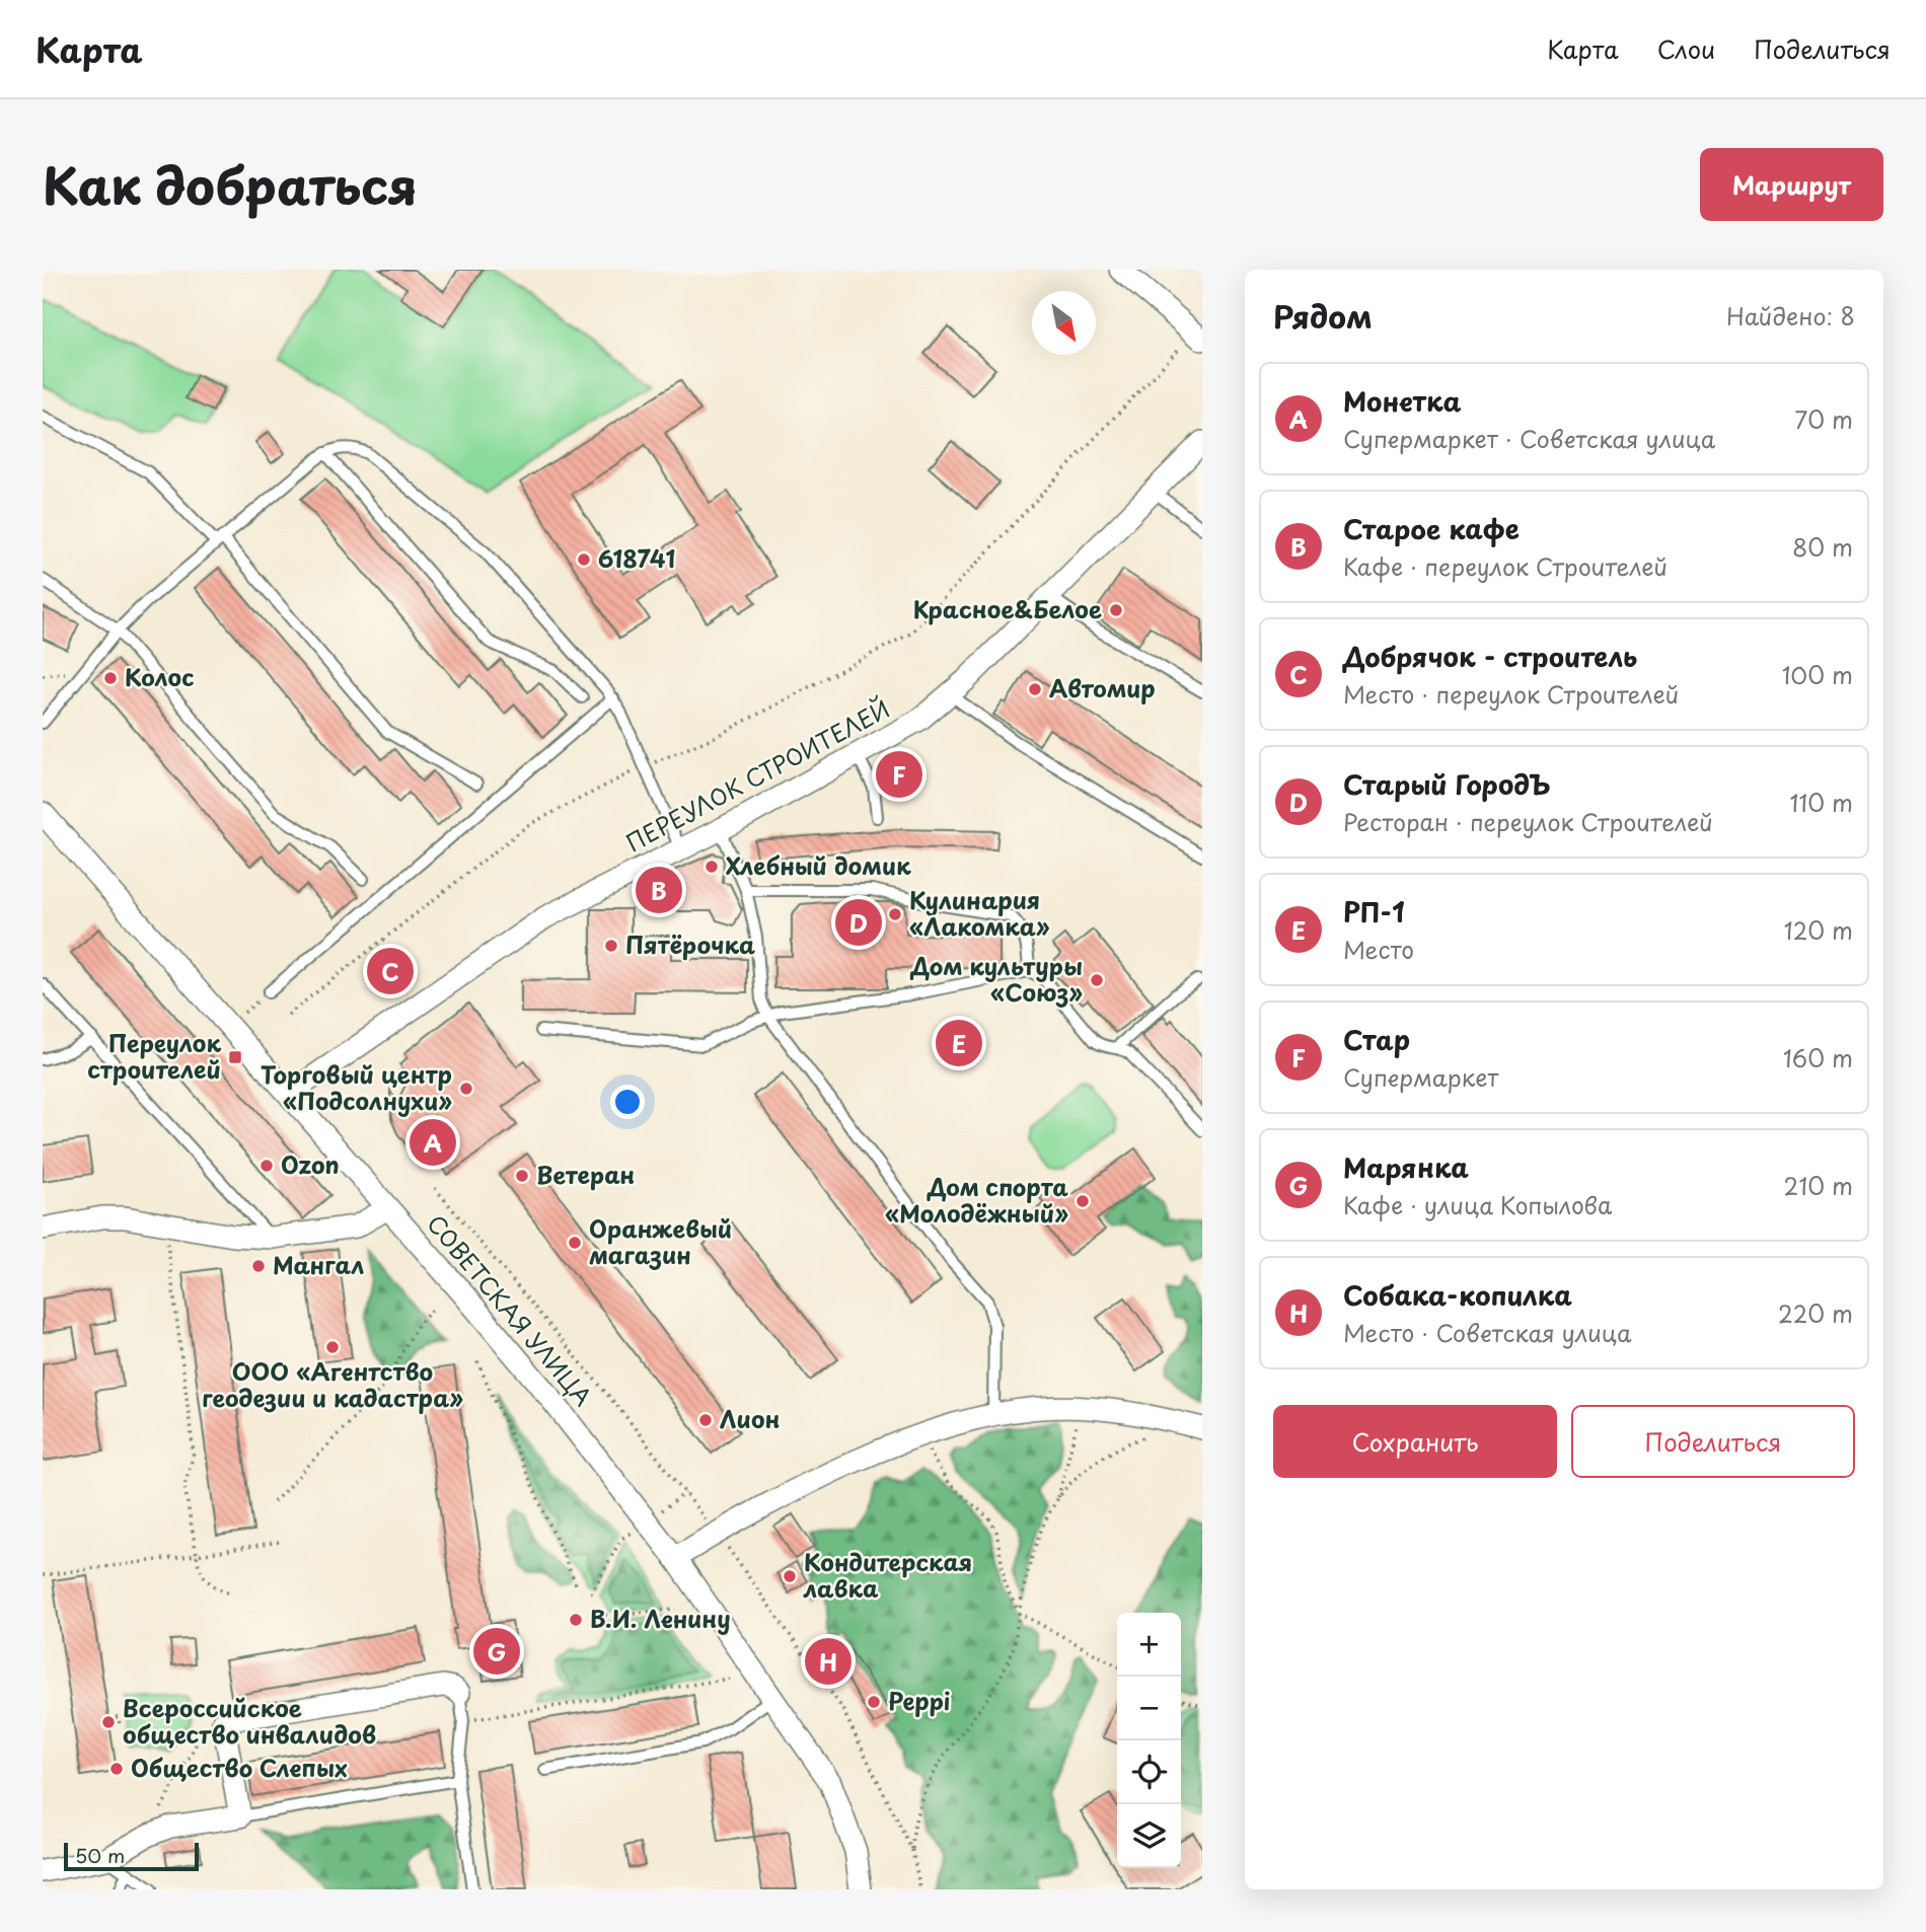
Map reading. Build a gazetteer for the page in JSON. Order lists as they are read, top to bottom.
{
  "streets": {
    "street": ["ПЕРЕУЛОК СТРОИТЕЛЕЙ", "СОВЕТСКАЯ УЛИЦА"]
  },
  "crossings": [
    ["ПЕРЕУЛОК СТРОИТЕЛЕЙ", "СОВЕТСКАЯ УЛИЦА"]
  ],
  "places": {
    "other": [
      "618741",
      "Красное&Белое",
      "Колос",
      "Автомир",
      "Хлебный домик",
      "Кулинария «Лакомка»",
      "Пятёрочка",
      "Дом культуры «Союз»",
      "Торговый центр «Подсолнухи»",
      "Ozon",
      "Ветеран",
      "Дом спорта «Молодёжный»",
      "Оранжевый магазин",
      "Мангал",
      "ООО «Агентство геодезии и кадастра»",
      "Лион",
      "Кондитерская лавка",
      "В.И. Ленину",
      "Peppi",
      "Всероссийское общество инвалидов",
      "Общество Слепых"
    ],
    "transit": ["Переулок строителей"]
  },
  "scale_bar": "50 m",
  "north": "bottom right",
  "page": {
    "header": "Карта",
    "nav": ["Карта", "Слои", "Поделиться"],
    "title": "Как добраться",
    "buttons": [
      "Маршрут",
      ["Сохранить", "Поделиться"]
    ],
    "heading": ["Рядом", "Найдено: 8"],
    "list": [
      {
        "mark": "A",
        "name": "Монетка",
        "note": "Супермаркет · Советская улица",
        "value": "70 m"
      },
      {
        "mark": "B",
        "name": "Старое кафе",
        "note": "Кафе · переулок Строителей",
        "value": "80 m"
      },
      {
        "mark": "C",
        "name": "Добрячок - строитель",
        "note": "Место · переулок Строителей",
        "value": "100 m"
      },
      {
        "mark": "D",
        "name": "Старый ГородЪ",
        "note": "Ресторан · переулок Строителей",
        "value": "110 m"
      },
      {
        "mark": "E",
        "name": "РП-1",
        "note": "Место",
        "value": "120 m"
      },
      {
        "mark": "F",
        "name": "Стар",
        "note": "Супермаркет",
        "value": "160 m"
      },
      {
        "mark": "G",
        "name": "Марянка",
        "note": "Кафе · улица Копылова",
        "value": "210 m"
      },
      {
        "mark": "H",
        "name": "Собака-копилка",
        "note": "Место · Советская улица",
        "value": "220 m"
      }
    ],
    "pins": [
      "F",
      "B",
      "D",
      "C",
      "E",
      "A",
      "G",
      "H"
    ],
    "map_buttons": ["+", "−"],
    "scale": "50 m"
  }
}
